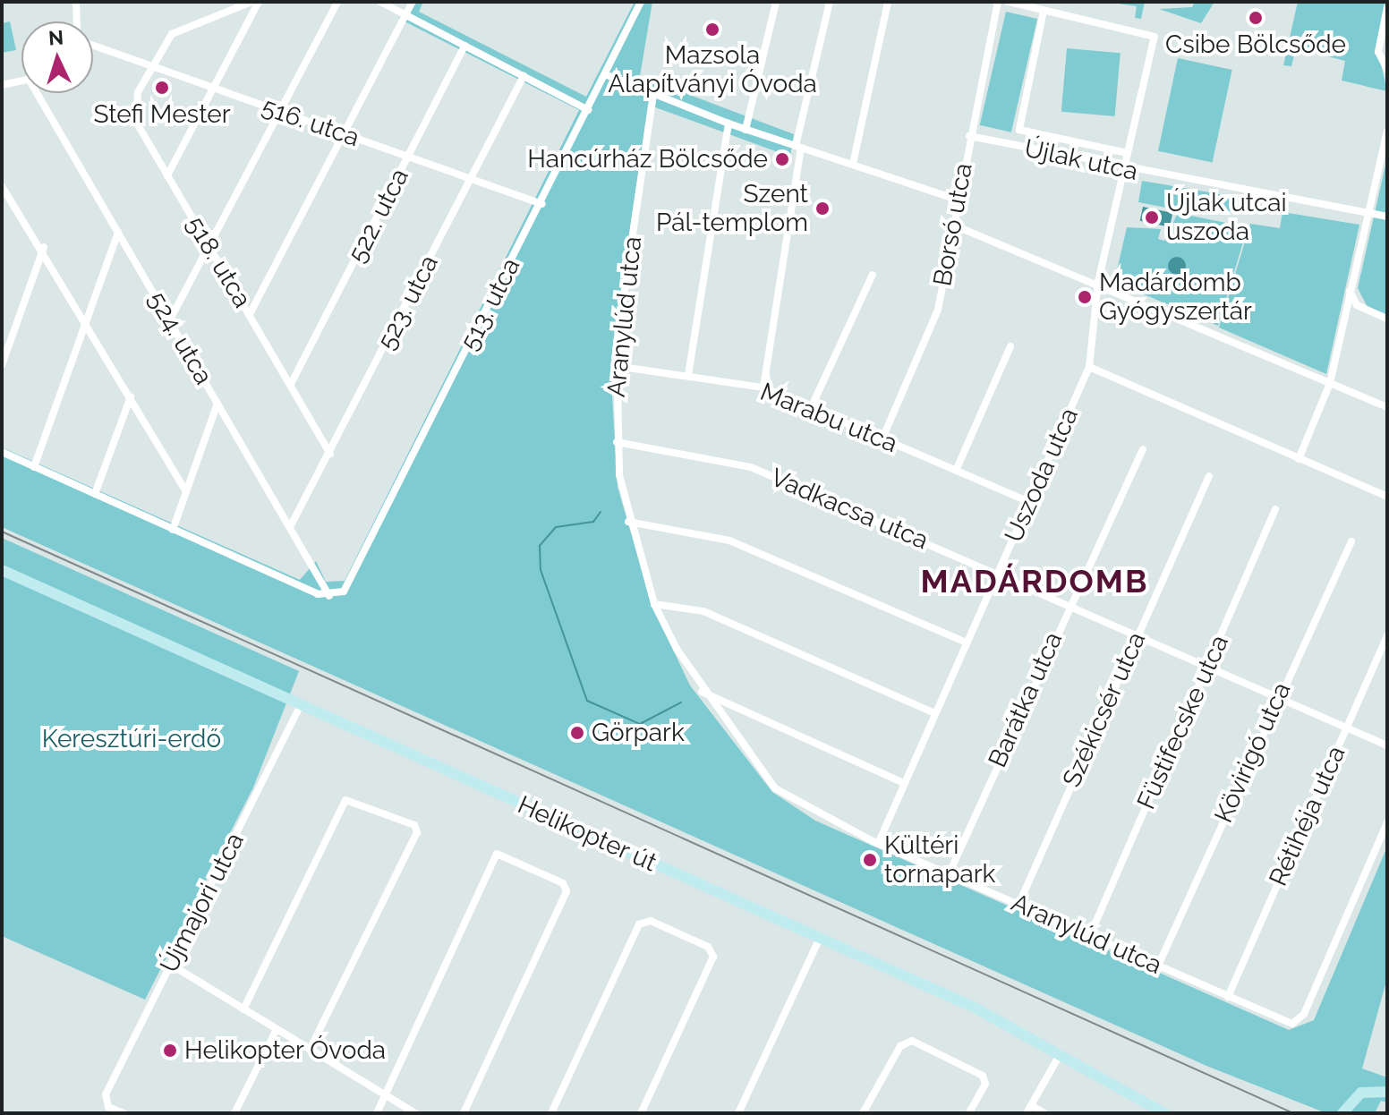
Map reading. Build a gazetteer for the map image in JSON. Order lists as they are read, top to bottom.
{
  "streets": {
    "street": [
      "516. utca",
      "Újlak utca",
      "522. utca",
      "Borsó utca",
      "518. utca",
      "523. utca",
      "513. utca",
      "Aranylúd utca",
      "524. utca",
      "Marabu utca",
      "Uszoda utca",
      "Vadkacsa utca",
      "Barátka utca",
      "Székicsér utca",
      "Füstifecske utca",
      "Kövirigó utca",
      "Rétihéja utca",
      "Helikopter út",
      "Újmajori utca"
    ]
  },
  "crossings": [
    ["516. utca", "522. utca"],
    ["516. utca", "518. utca"],
    ["516. utca", "523. utca"],
    ["516. utca", "513. utca"],
    ["Újlak utca", "Borsó utca"],
    ["Újlak utca", "Uszoda utca"],
    ["522. utca", "518. utca"],
    ["Borsó utca", "Marabu utca"],
    ["518. utca", "523. utca"],
    ["523. utca", "524. utca"],
    ["513. utca", "524. utca"],
    ["Aranylúd utca", "Marabu utca"],
    ["Aranylúd utca", "Uszoda utca"],
    ["Aranylúd utca", "Vadkacsa utca"],
    ["Aranylúd utca", "Barátka utca"],
    ["Aranylúd utca", "Székicsér utca"],
    ["Aranylúd utca", "Füstifecske utca"],
    ["Aranylúd utca", "Kövirigó utca"],
    ["Aranylúd utca", "Rétihéja utca"],
    ["Marabu utca", "Uszoda utca"],
    ["Uszoda utca", "Vadkacsa utca"],
    ["Vadkacsa utca", "Barátka utca"],
    ["Vadkacsa utca", "Székicsér utca"],
    ["Vadkacsa utca", "Füstifecske utca"],
    ["Vadkacsa utca", "Kövirigó utca"],
    ["Vadkacsa utca", "Rétihéja utca"],
    ["Helikopter út", "Újmajori utca"]
  ],
  "districts": ["MADÁRDOMB"],
  "parks": ["Keresztúri-erdő"],
  "places": [
    "Csibe Bölcsőde",
    "Mazsola Alapítványi Óvoda",
    "Stefi Mester",
    "Hancúrház Bölcsőde",
    "Szent Pál-templom",
    "Újlak utcai uszoda",
    "Madárdomb Gyógyszertár",
    "Görpark",
    "Kültéri tornapark",
    "Helikopter Óvoda"
  ],
  "north": "top"
}
